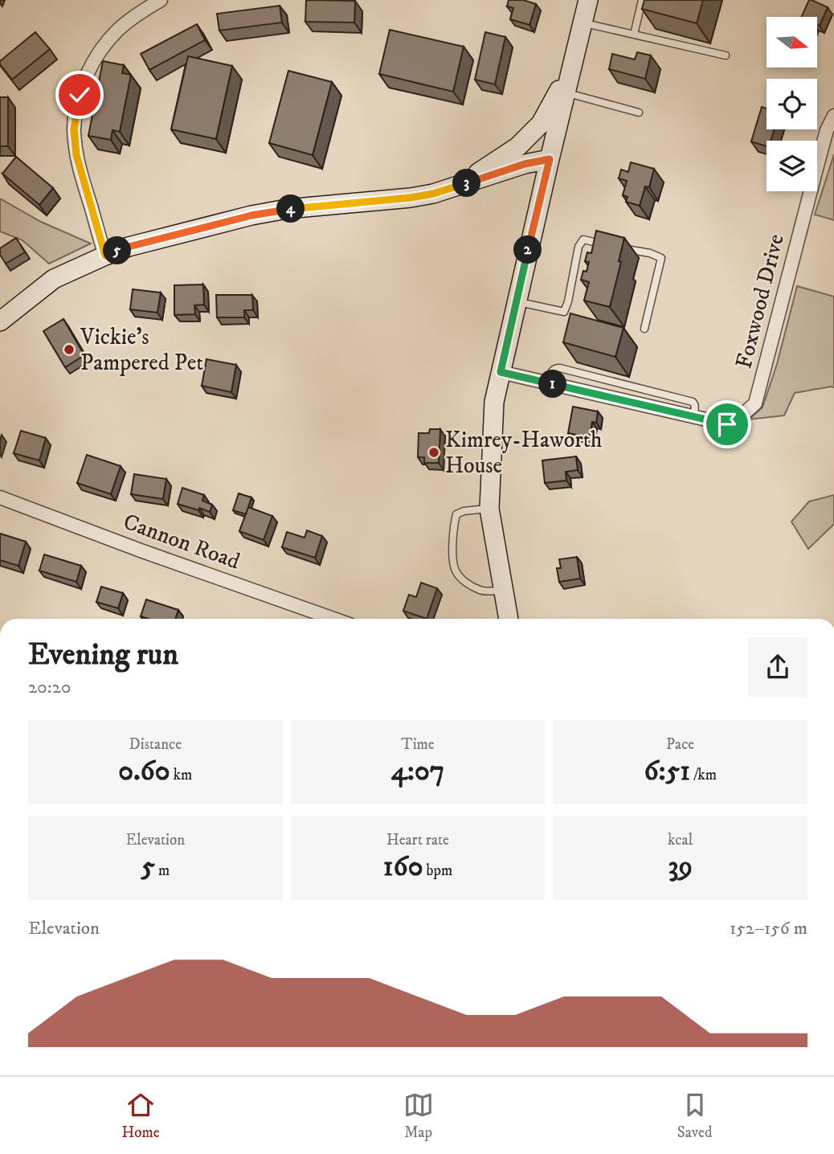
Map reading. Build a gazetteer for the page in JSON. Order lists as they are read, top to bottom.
{
  "streets": {
    "street": ["Foxwood Drive", "Cannon Road"]
  },
  "places": ["Vickie's Pampered Pet", "Kimrey-Haworth House"],
  "north": "right",
  "page": {
    "pins": [
      "3",
      "4",
      "2",
      "5",
      "1"
    ],
    "heading": ["Evening run", "20:20"],
    "stats": [
      ["Distance", "0.60 km"],
      ["Time", "4:07"],
      ["Pace", "6:51 /km"],
      ["Elevation", "5 m"],
      ["Heart rate", "160 bpm"],
      ["kcal", "39"]
    ],
    "chart": ["Elevation", "152–156 m"],
    "tabs": ["Home", "Map", "Saved"]
  }
}
